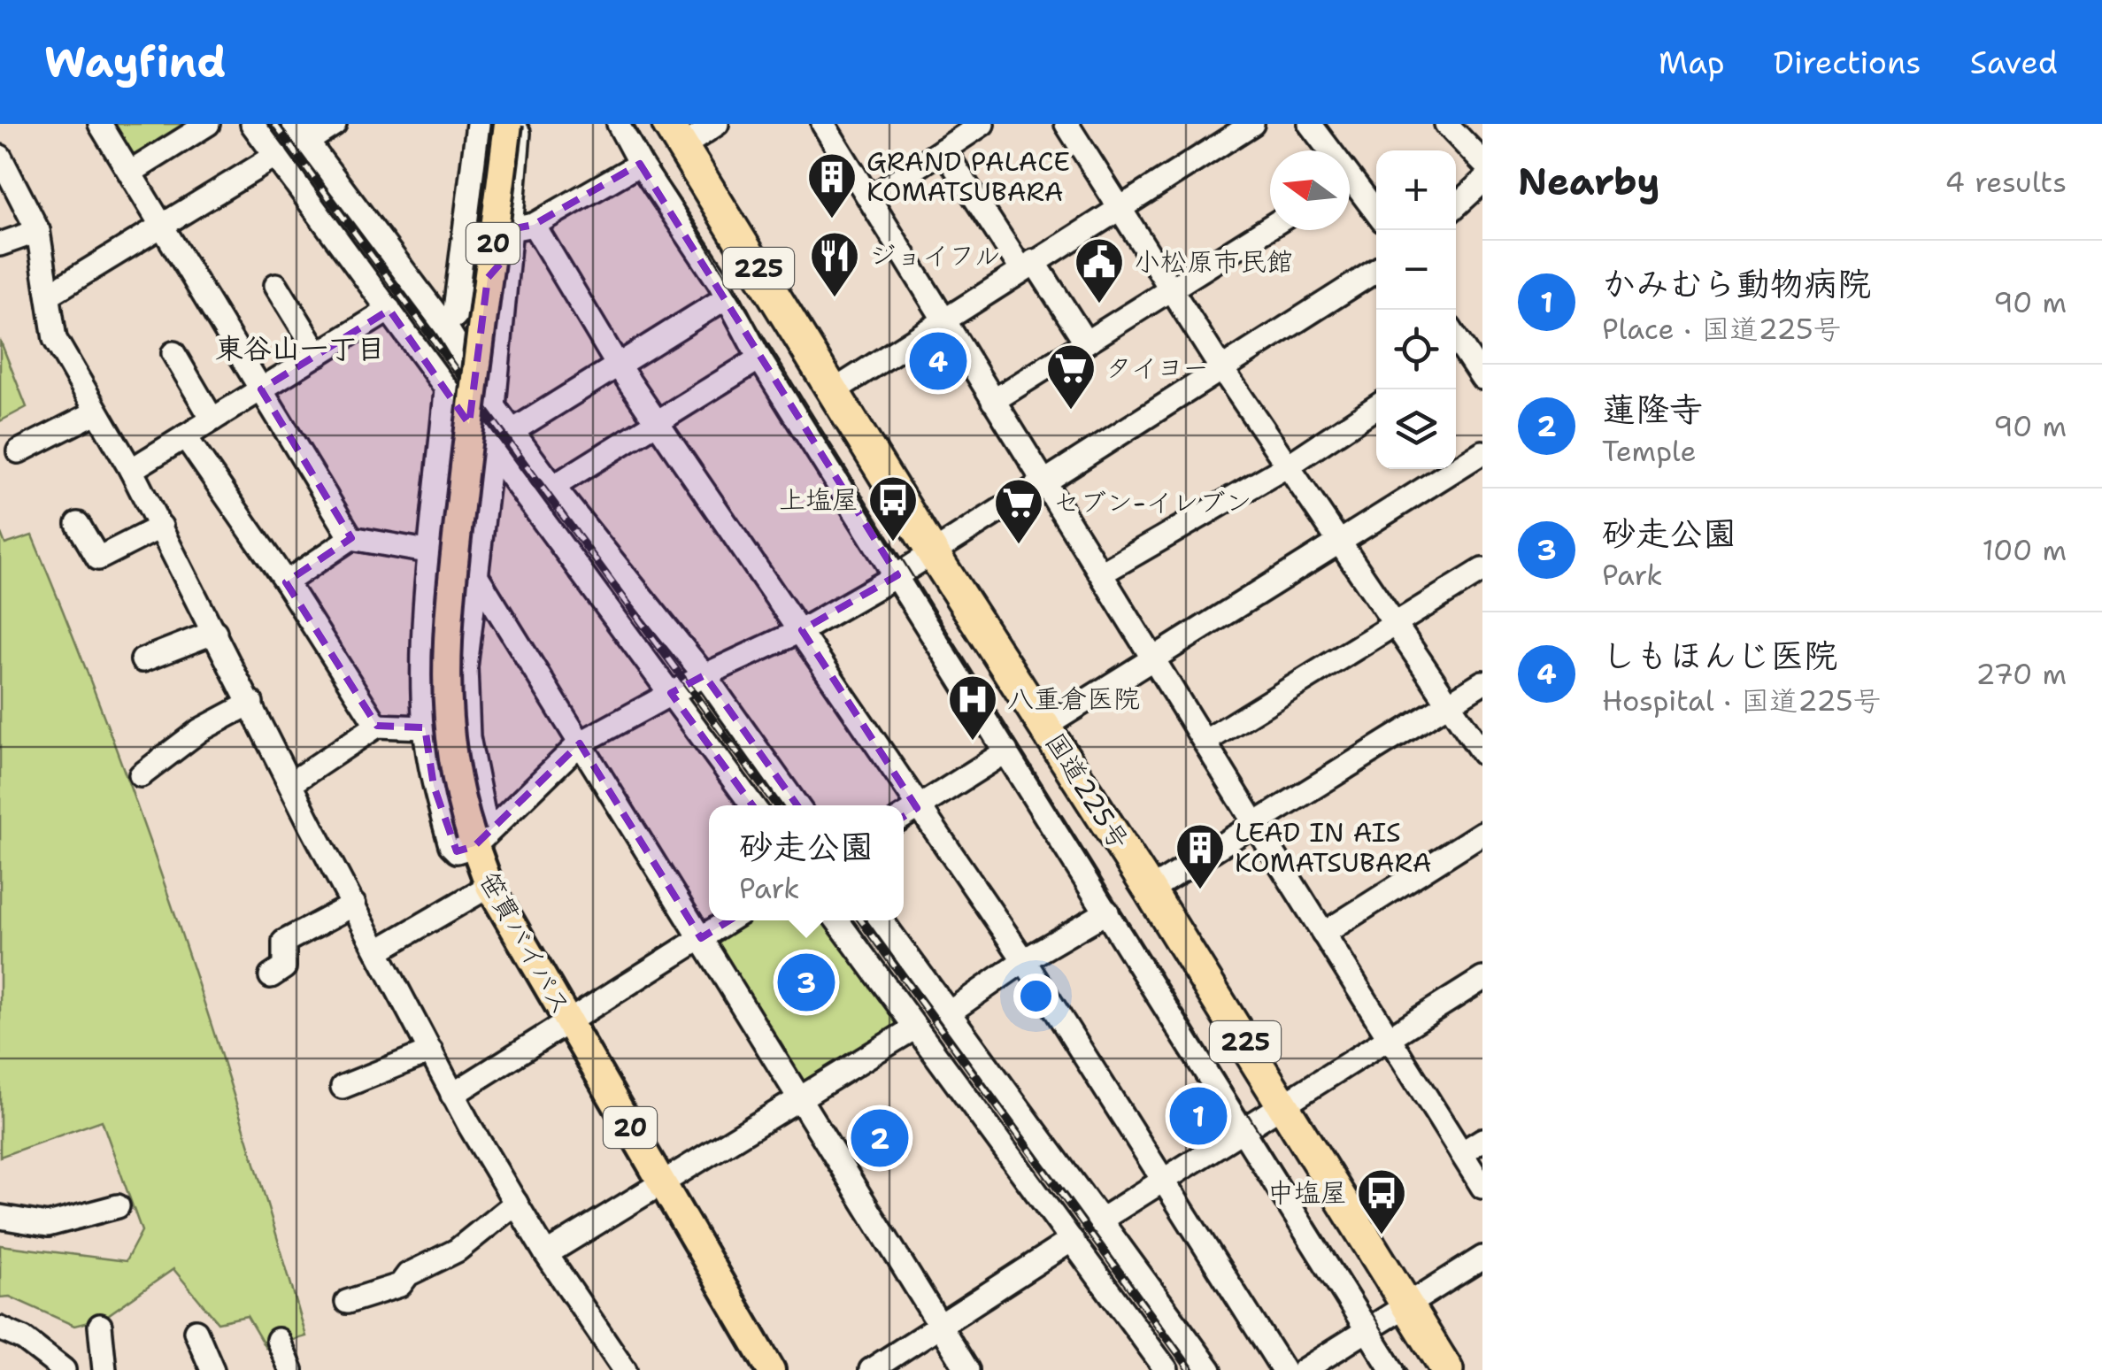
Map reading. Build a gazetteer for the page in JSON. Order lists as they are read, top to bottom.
{
  "streets": {
    "highway": ["225", "国道225号"],
    "main road": ["20", "笹貫バイパス"]
  },
  "districts": ["東谷山一丁目"],
  "places": {
    "building": ["GRAND PALACE KOMATSUBARA", "LEAD IN AIS KOMATSUBARA"],
    "restaurant": ["ジョイフル"],
    "public building": ["小松原市民館"],
    "supermarket": ["タイヨー", "セブン-イレブン"],
    "bus stop": ["上塩屋", "中塩屋"],
    "hospital": ["八重倉医院"]
  },
  "north": "left",
  "page": {
    "header": "Wayfind",
    "nav": ["Map", "Directions", "Saved"],
    "heading": ["Nearby", "4 results"],
    "map_buttons": ["+", "−"],
    "list": [
      {
        "mark": "1",
        "name": "かみむら動物病院",
        "note": "Place · 国道225号",
        "value": "90 m"
      },
      {
        "mark": "2",
        "name": "蓮隆寺",
        "note": "Temple",
        "value": "90 m"
      },
      {
        "mark": "3",
        "name": "砂走公園",
        "note": "Park",
        "value": "100 m"
      },
      {
        "mark": "4",
        "name": "しもほんじ医院",
        "note": "Hospital · 国道225号",
        "value": "270 m"
      }
    ],
    "pins": [
      "4",
      "3",
      "1",
      "2"
    ],
    "popup": ["砂走公園", "Park"]
  }
}
